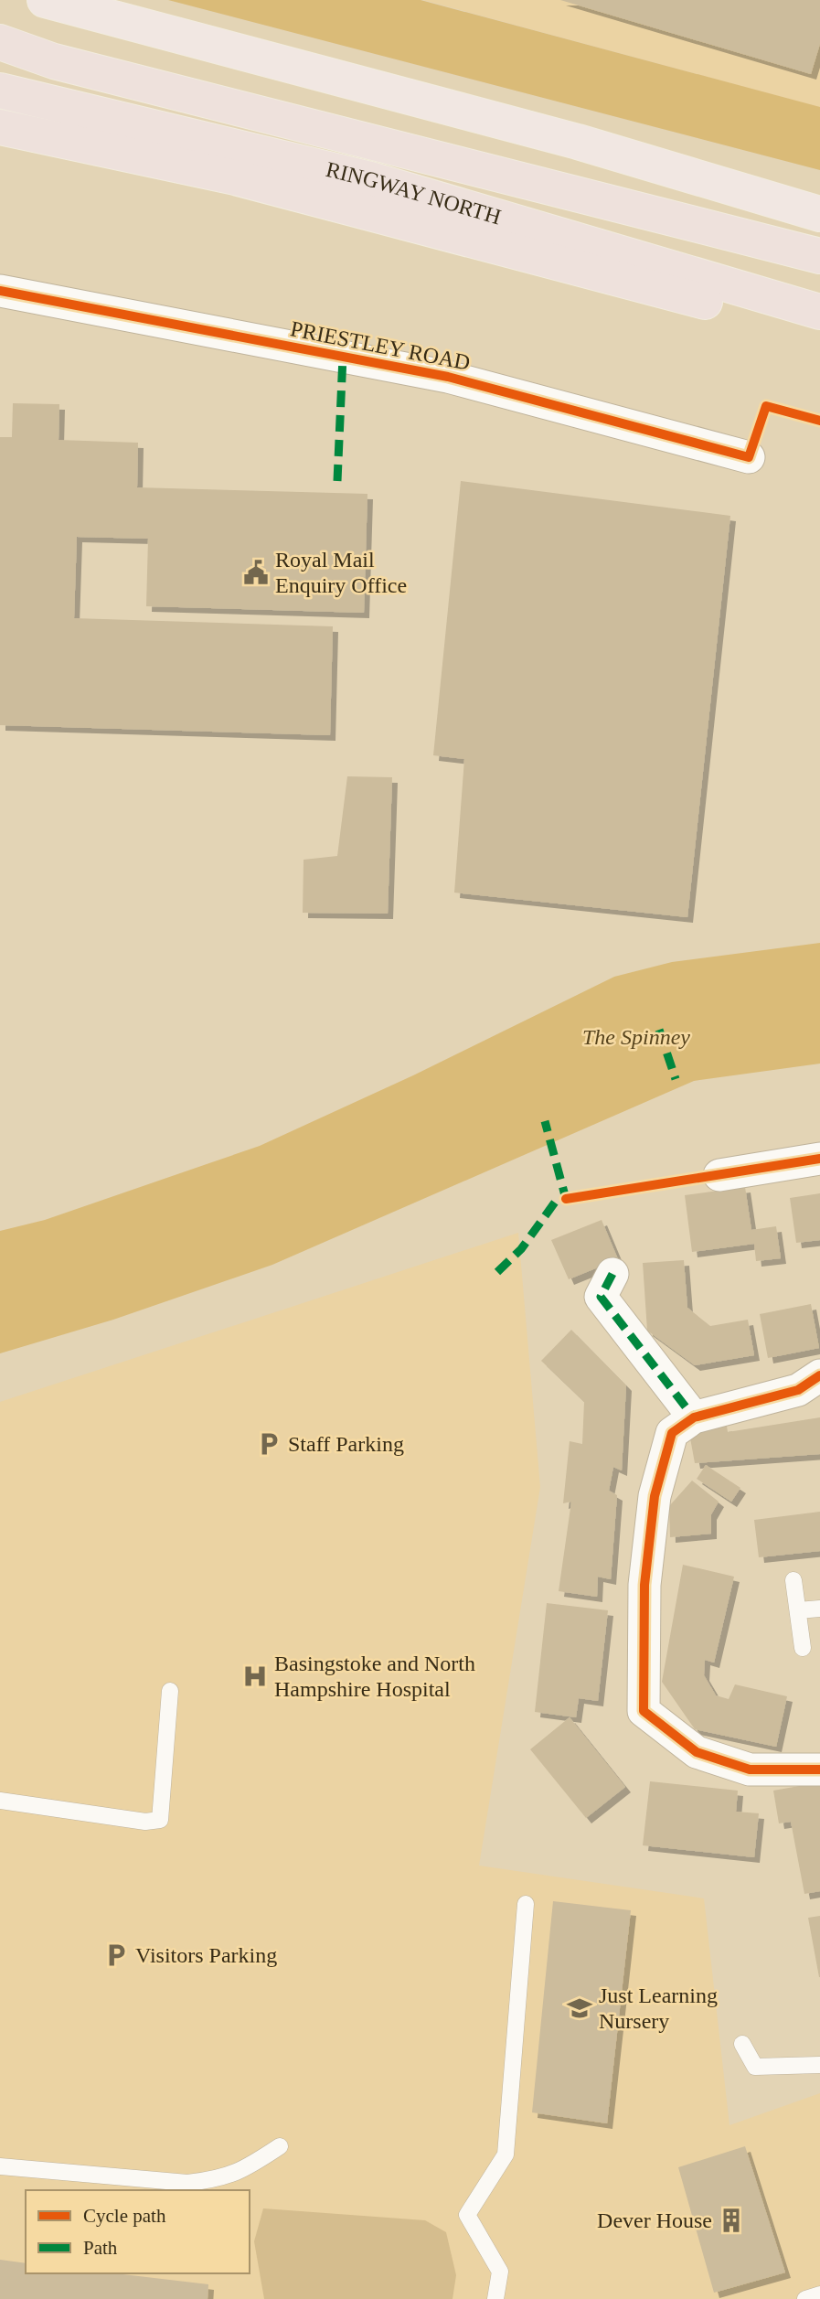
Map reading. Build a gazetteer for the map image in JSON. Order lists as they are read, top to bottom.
{
  "streets": {
    "highway": ["RINGWAY NORTH"],
    "street": ["PRIESTLEY ROAD"]
  },
  "parks": ["The Spinney"],
  "places": {
    "public building": ["Royal Mail Enquiry Office"],
    "parking": ["Staff Parking", "Visitors Parking"],
    "hospital": ["Basingstoke and North Hampshire Hospital"],
    "school or university": ["Just Learning Nursery"],
    "building": ["Dever House"]
  },
  "legend": ["Cycle path", "Path"]
}
